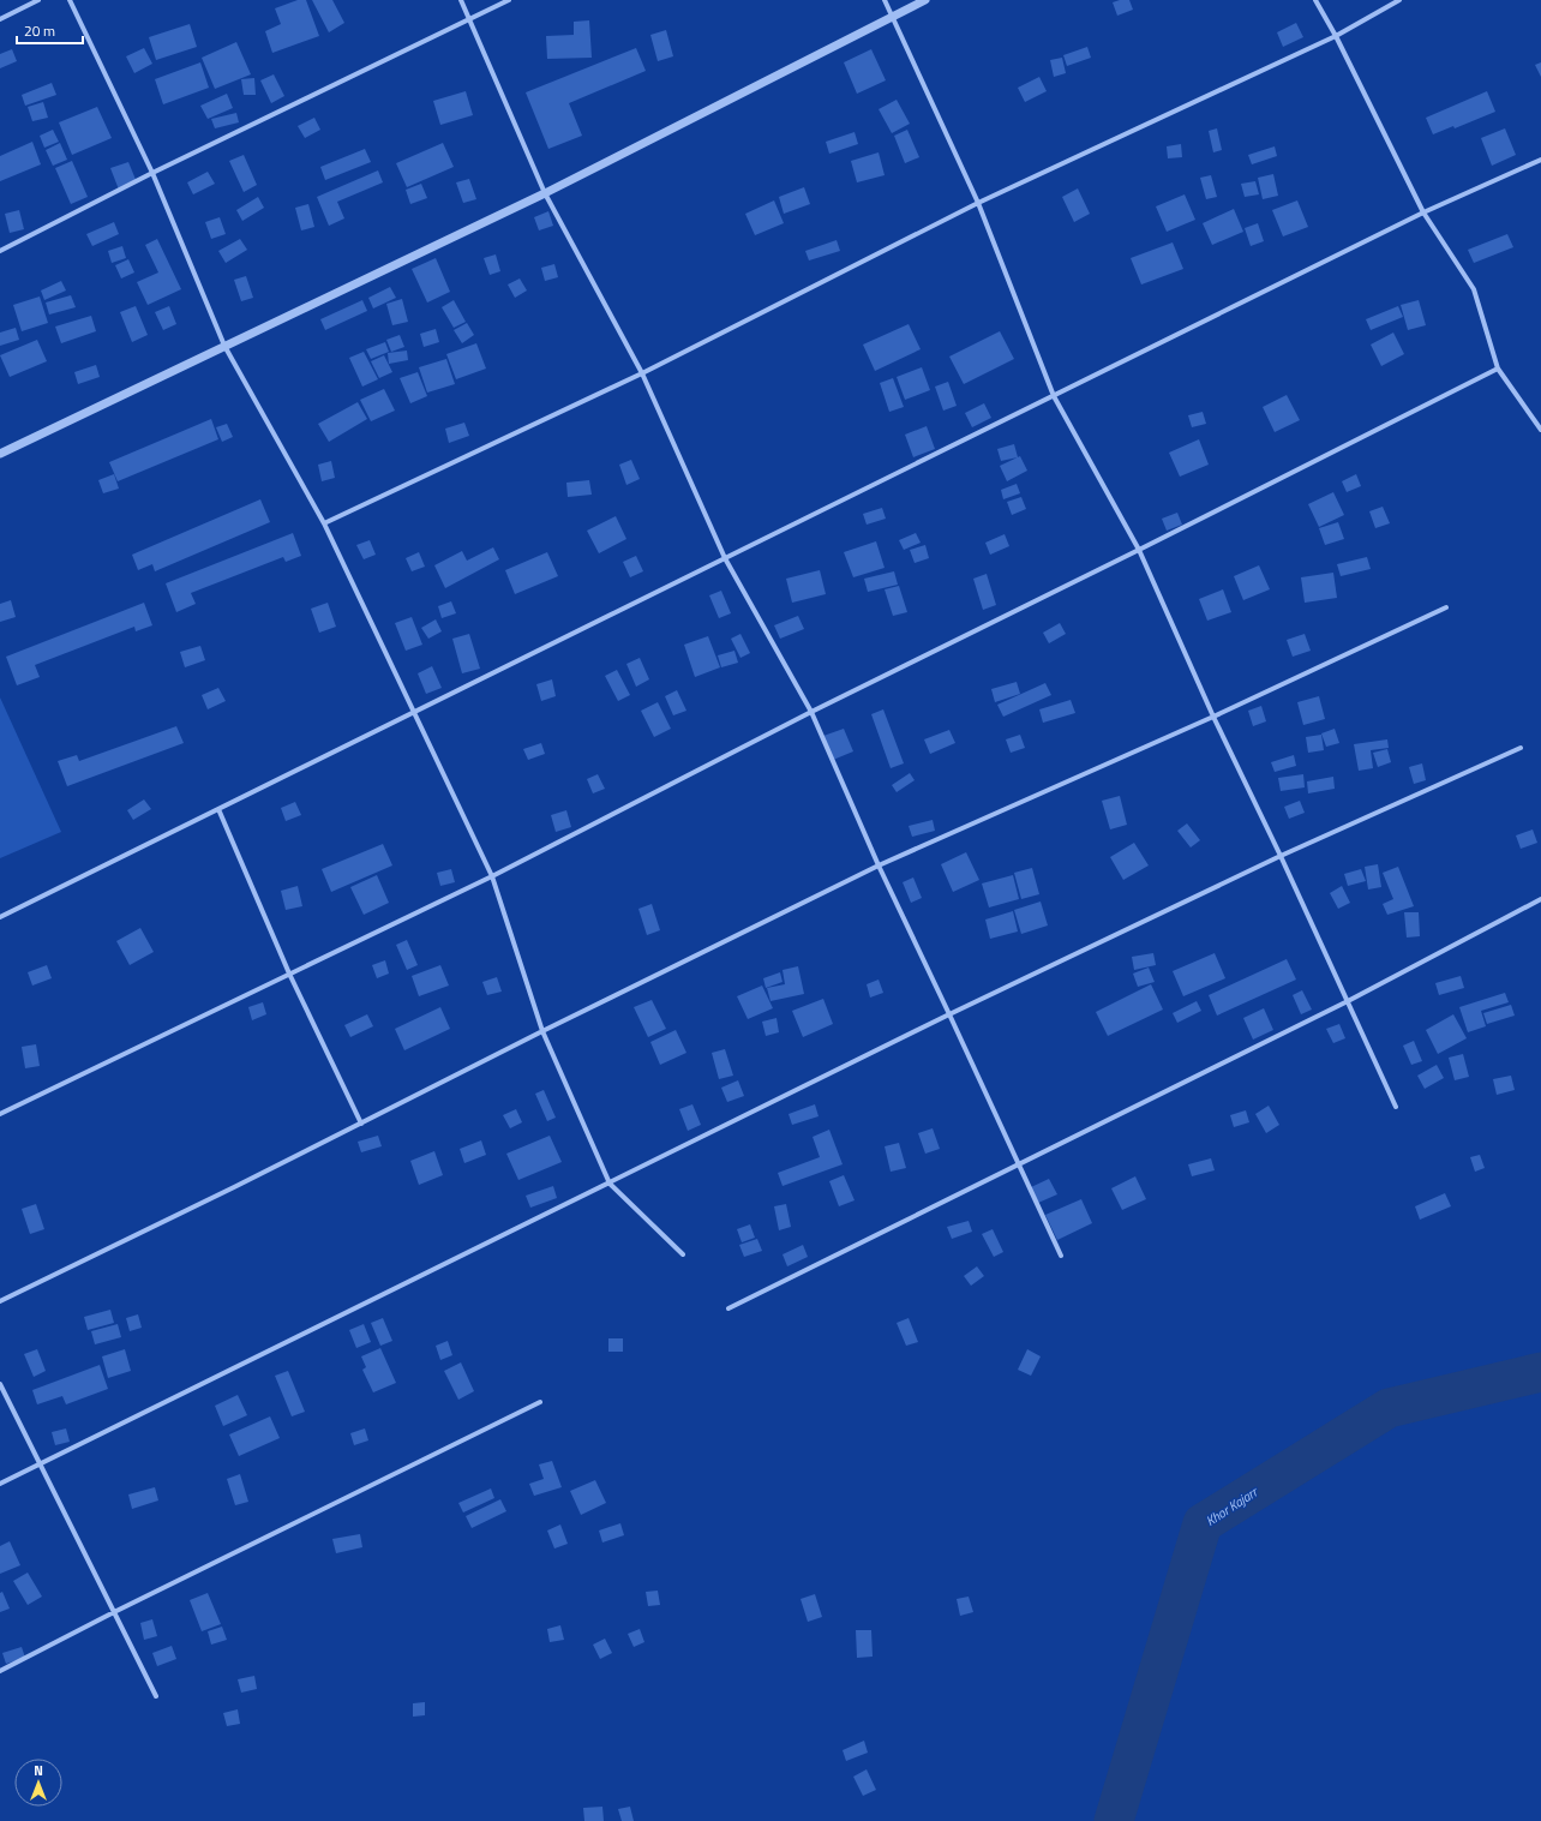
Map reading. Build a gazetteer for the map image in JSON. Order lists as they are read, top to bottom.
{
  "water": ["Khor Kajarr"],
  "scale_bar": "20 m",
  "north": "top"
}
